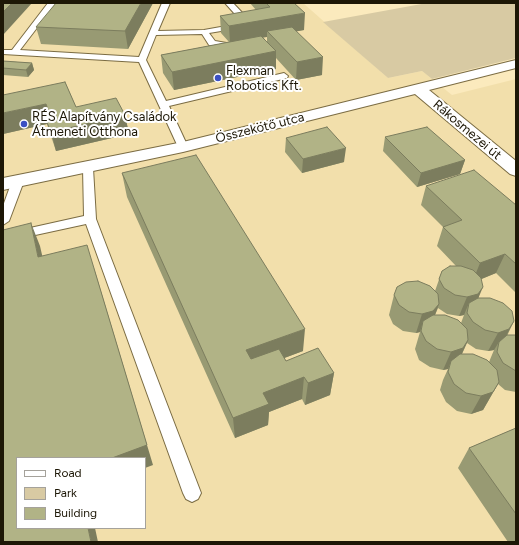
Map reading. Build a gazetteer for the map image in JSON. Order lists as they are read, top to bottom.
{
  "streets": {
    "street": ["Összekötő utca", "Rákosmezei út"]
  },
  "crossings": [
    ["Összekötő utca", "Rákosmezei út"]
  ],
  "places": ["Flexman Robotics Kft.", "RÉS Alapítvány Családok Átmeneti Otthona"],
  "legend": ["Road", "Park", "Building"]
}
